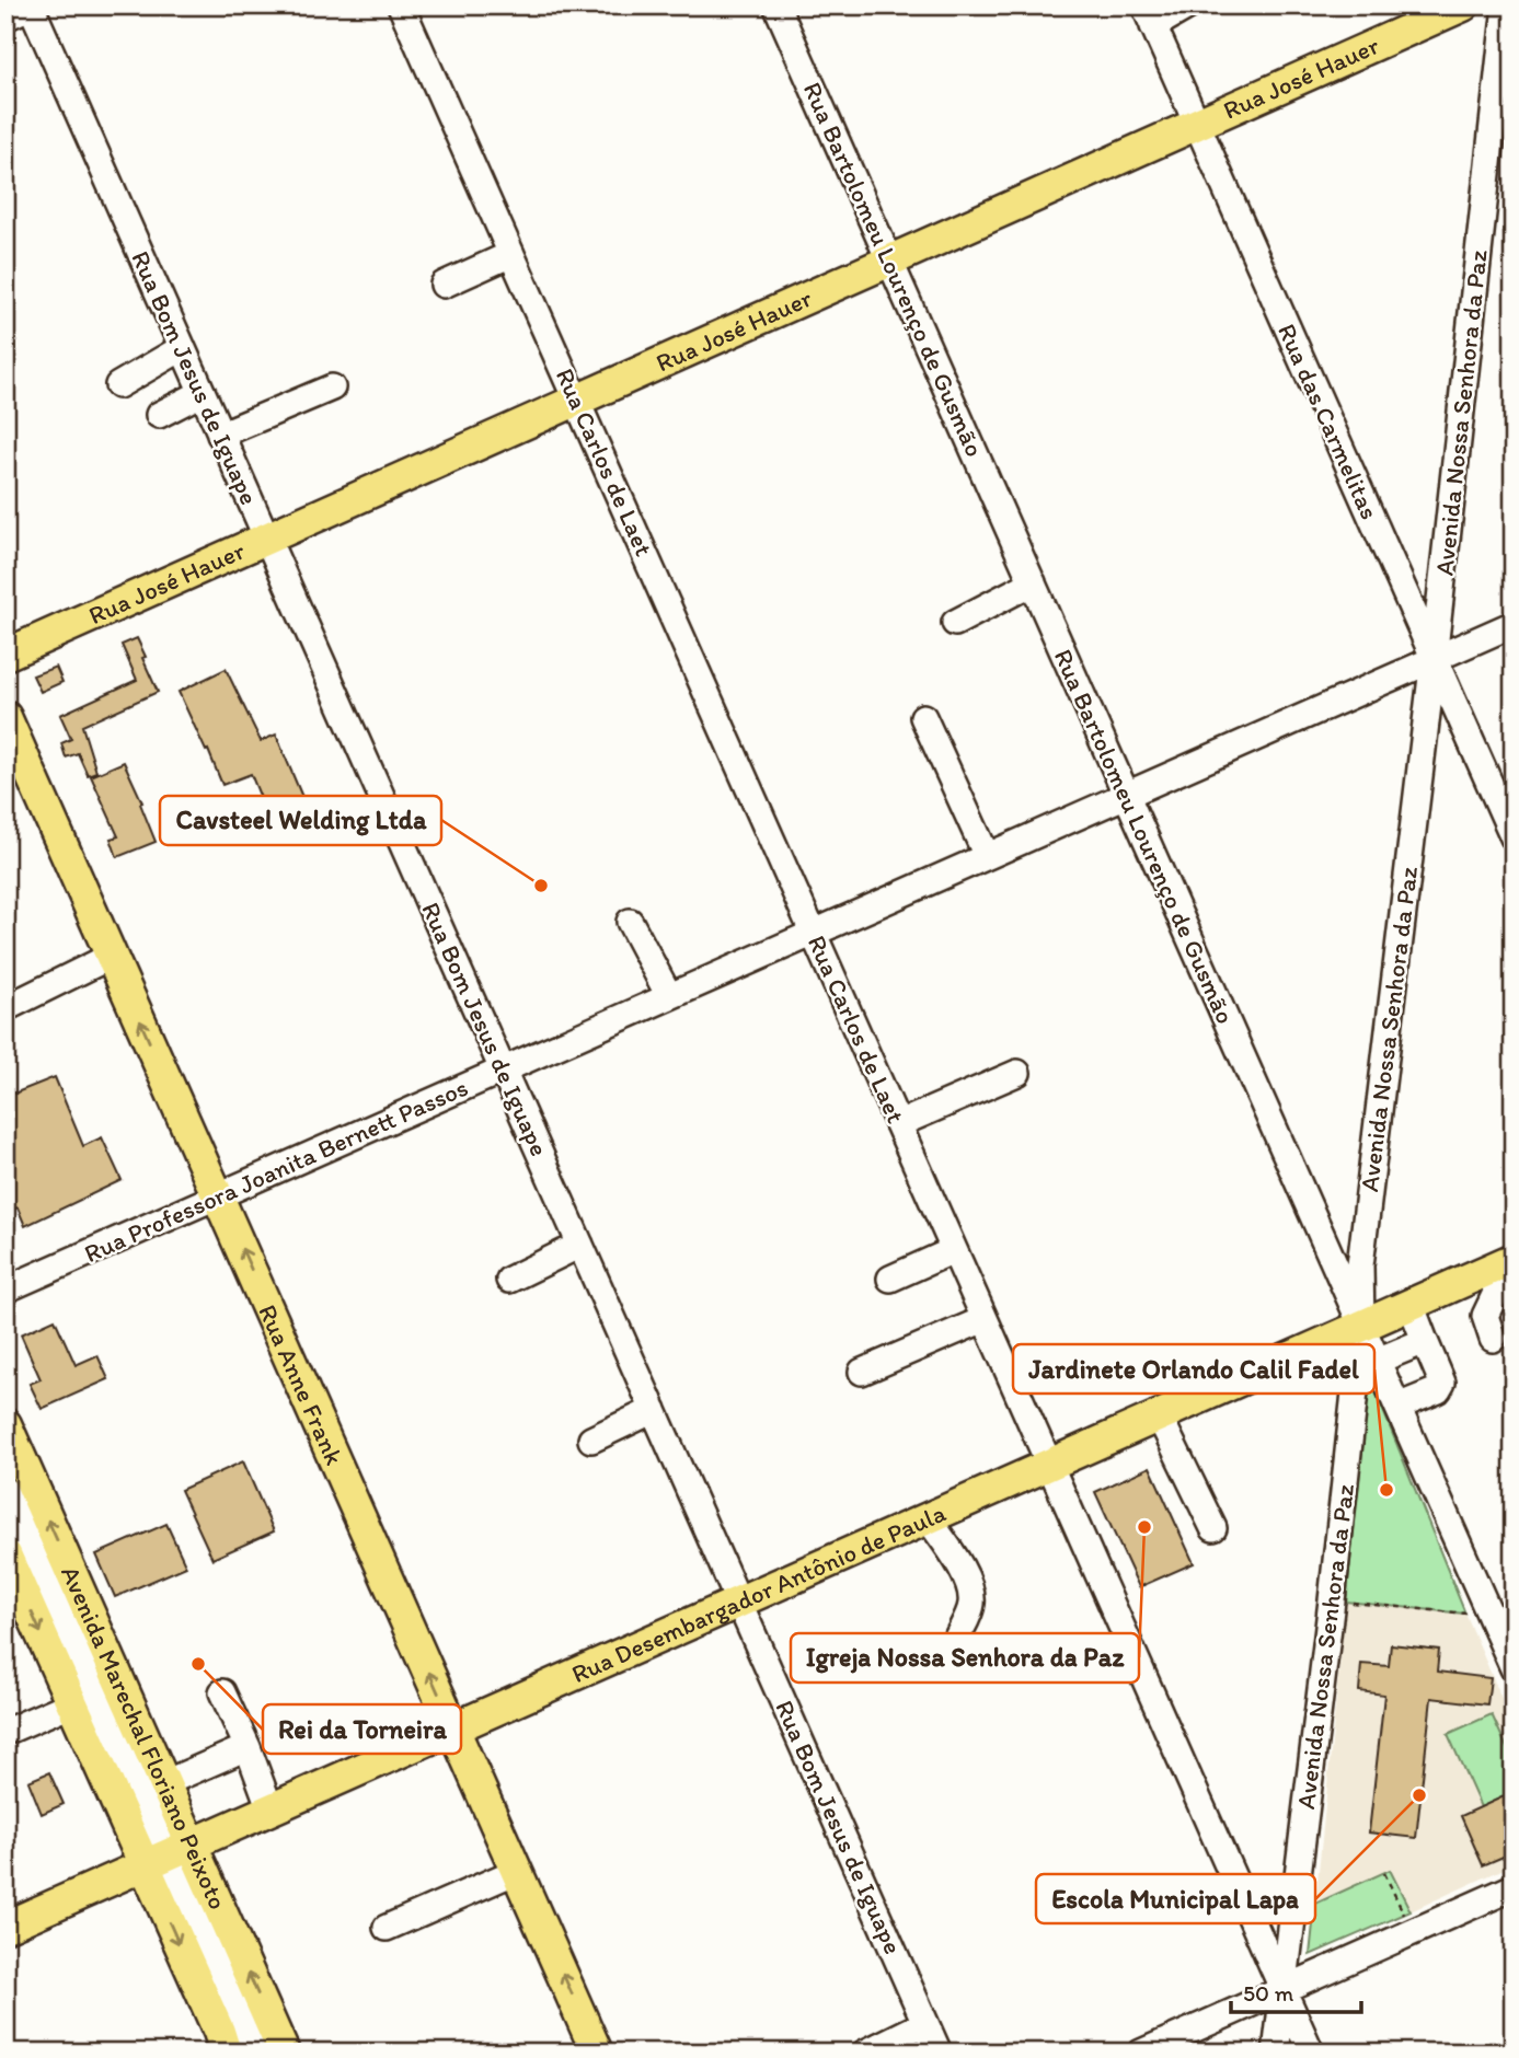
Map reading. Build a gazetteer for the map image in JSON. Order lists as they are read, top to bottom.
{
  "streets": {
    "main road": [
      "Rua José Hauer",
      "Rua Anne Frank",
      "Rua Desembargador Antônio de Paula",
      "Avenida Marechal Floriano Peixoto"
    ],
    "street": [
      "Rua Bartolomeu Lourenço de Gusmão",
      "Rua Bom Jesus de Iguape",
      "Avenida Nossa Senhora da Paz",
      "Rua das Carmelitas",
      "Rua Carlos de Laet",
      "Rua Professora Joanita Bernett Passos"
    ]
  },
  "crossings": [
    ["Rua José Hauer", "Rua Bartolomeu Lourenço de Gusmão"],
    ["Rua José Hauer", "Rua Bom Jesus de Iguape"],
    ["Rua José Hauer", "Rua das Carmelitas"],
    ["Rua José Hauer", "Rua Carlos de Laet"],
    ["Rua Bartolomeu Lourenço de Gusmão", "Avenida Nossa Senhora da Paz"],
    ["Rua Bartolomeu Lourenço de Gusmão", "Rua Professora Joanita Bernett Passos"],
    ["Rua Bartolomeu Lourenço de Gusmão", "Rua Desembargador Antônio de Paula"],
    ["Rua Bom Jesus de Iguape", "Rua Professora Joanita Bernett Passos"],
    ["Rua Bom Jesus de Iguape", "Rua Desembargador Antônio de Paula"],
    ["Avenida Nossa Senhora da Paz", "Rua das Carmelitas"],
    ["Avenida Nossa Senhora da Paz", "Rua Carlos de Laet"],
    ["Avenida Nossa Senhora da Paz", "Rua Professora Joanita Bernett Passos"],
    ["Avenida Nossa Senhora da Paz", "Rua Desembargador Antônio de Paula"],
    ["Rua das Carmelitas", "Rua Professora Joanita Bernett Passos"],
    ["Rua Carlos de Laet", "Rua Professora Joanita Bernett Passos"],
    ["Rua Carlos de Laet", "Rua Desembargador Antônio de Paula"],
    ["Rua Professora Joanita Bernett Passos", "Rua Anne Frank"],
    ["Rua Anne Frank", "Rua Desembargador Antônio de Paula"],
    ["Rua Desembargador Antônio de Paula", "Avenida Marechal Floriano Peixoto"]
  ],
  "one_way": ["Rua Anne Frank"],
  "places": [
    "Cavsteel Welding Ltda",
    "Jardinete Orlando Calil Fadel",
    "Igreja Nossa Senhora da Paz",
    "Rei da Torneira",
    "Escola Municipal Lapa"
  ],
  "scale_bar": "50 m"
}
